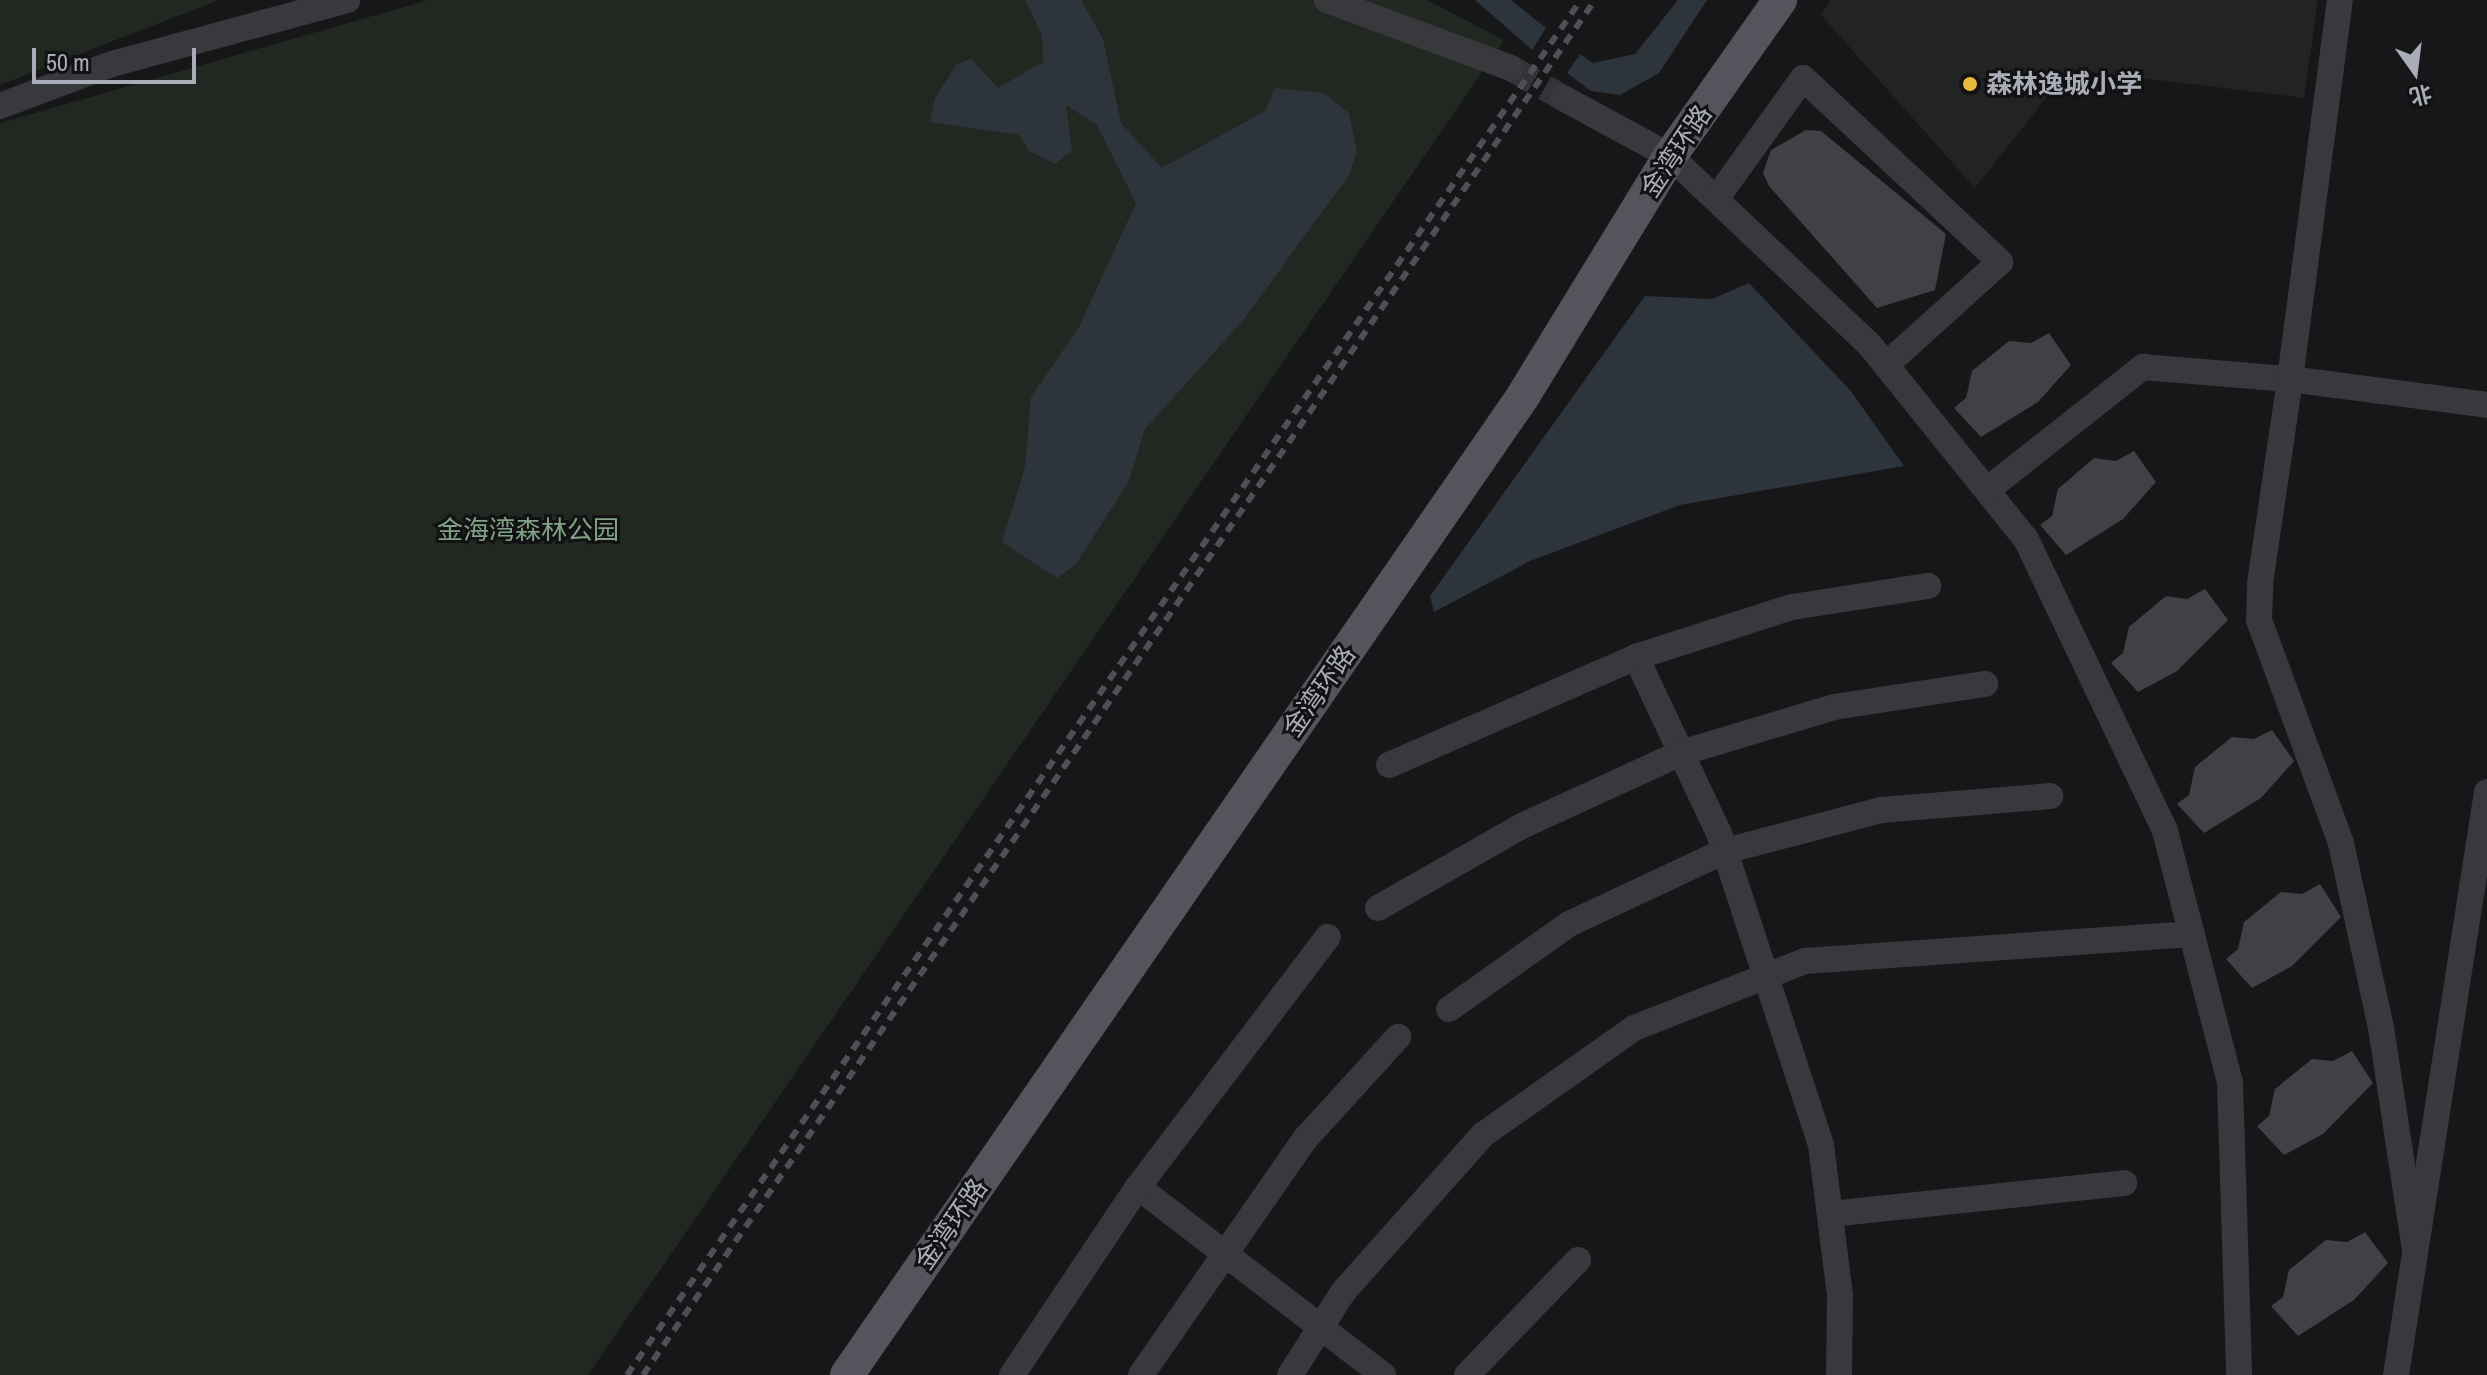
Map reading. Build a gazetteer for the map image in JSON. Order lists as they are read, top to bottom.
{
  "streets": {
    "main road": ["金湾环路"]
  },
  "parks": ["金海湾森林公园"],
  "places": ["森林逸城小学"],
  "scale_bar": "50 m",
  "north": "bottom"
}
